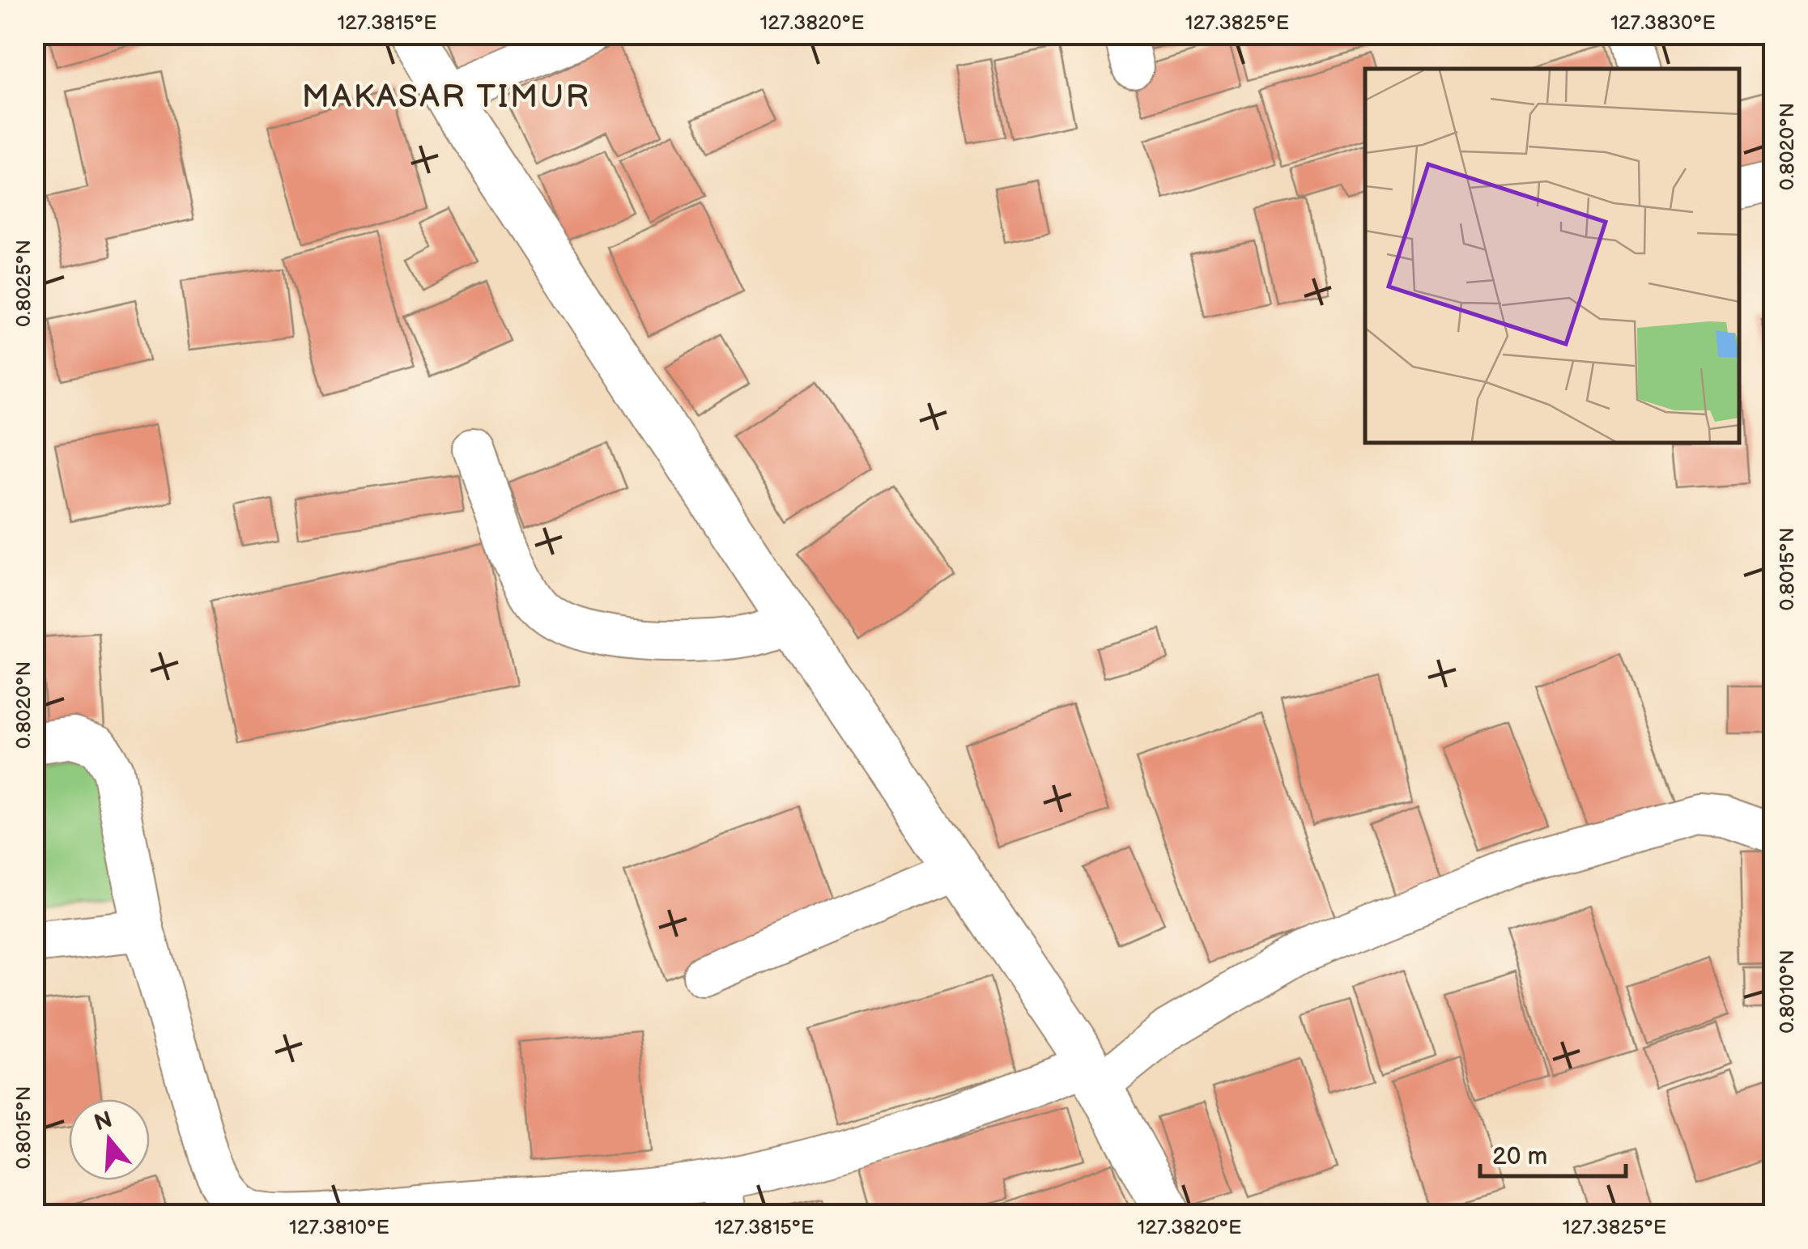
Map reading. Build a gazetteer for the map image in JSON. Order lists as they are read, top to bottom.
{
  "districts": ["MAKASAR TIMUR"],
  "scale_bar": "20 m",
  "north": "top",
  "coordinates": [
    "127.3815°E",
    "127.3820°E",
    "127.3825°E",
    "127.3830°E",
    "0.8020°N",
    "0.8025°N",
    "0.8015°N",
    "0.8010°N",
    "127.3810°E"
  ]
}
